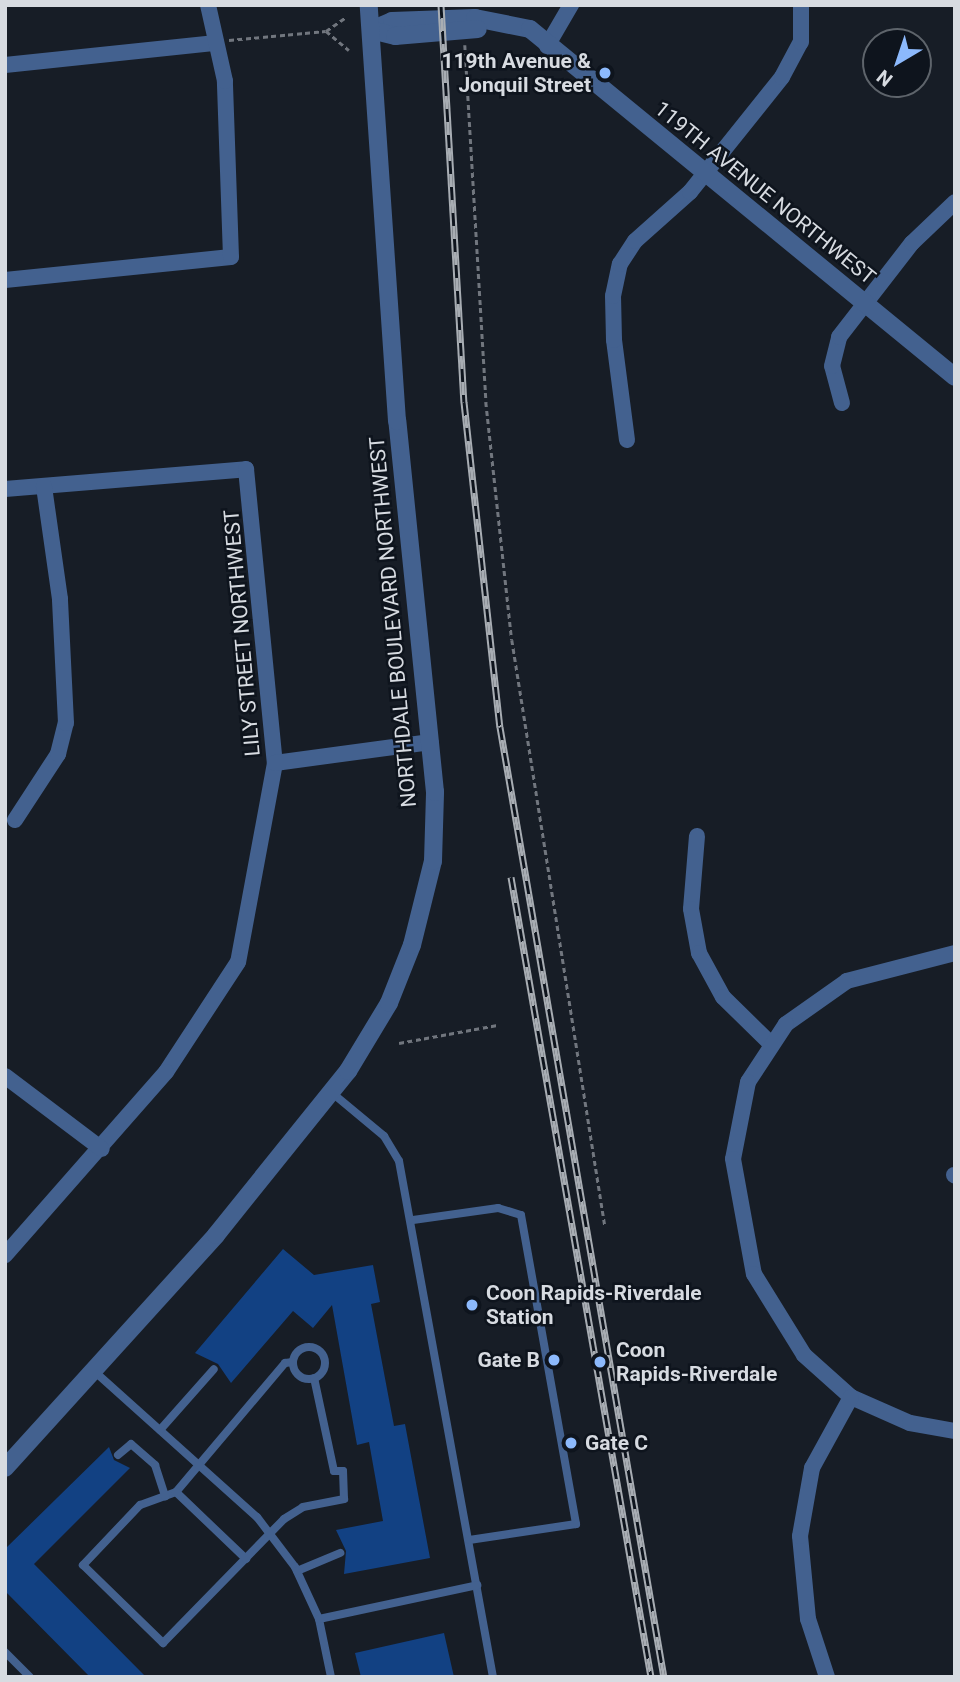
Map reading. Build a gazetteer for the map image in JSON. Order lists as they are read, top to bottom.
{
  "streets": {
    "street": ["119TH AVENUE NORTHWEST", "NORTHDALE BOULEVARD NORTHWEST", "LILY STREET NORTHWEST"]
  },
  "crossings": [
    ["119TH AVENUE NORTHWEST", "NORTHDALE BOULEVARD NORTHWEST"]
  ],
  "places": [
    "119th Avenue & Jonquil Street",
    "Coon Rapids-Riverdale Station",
    "Gate B",
    "Coon Rapids-Riverdale",
    "Gate C"
  ],
  "north": "bottom left"
}
